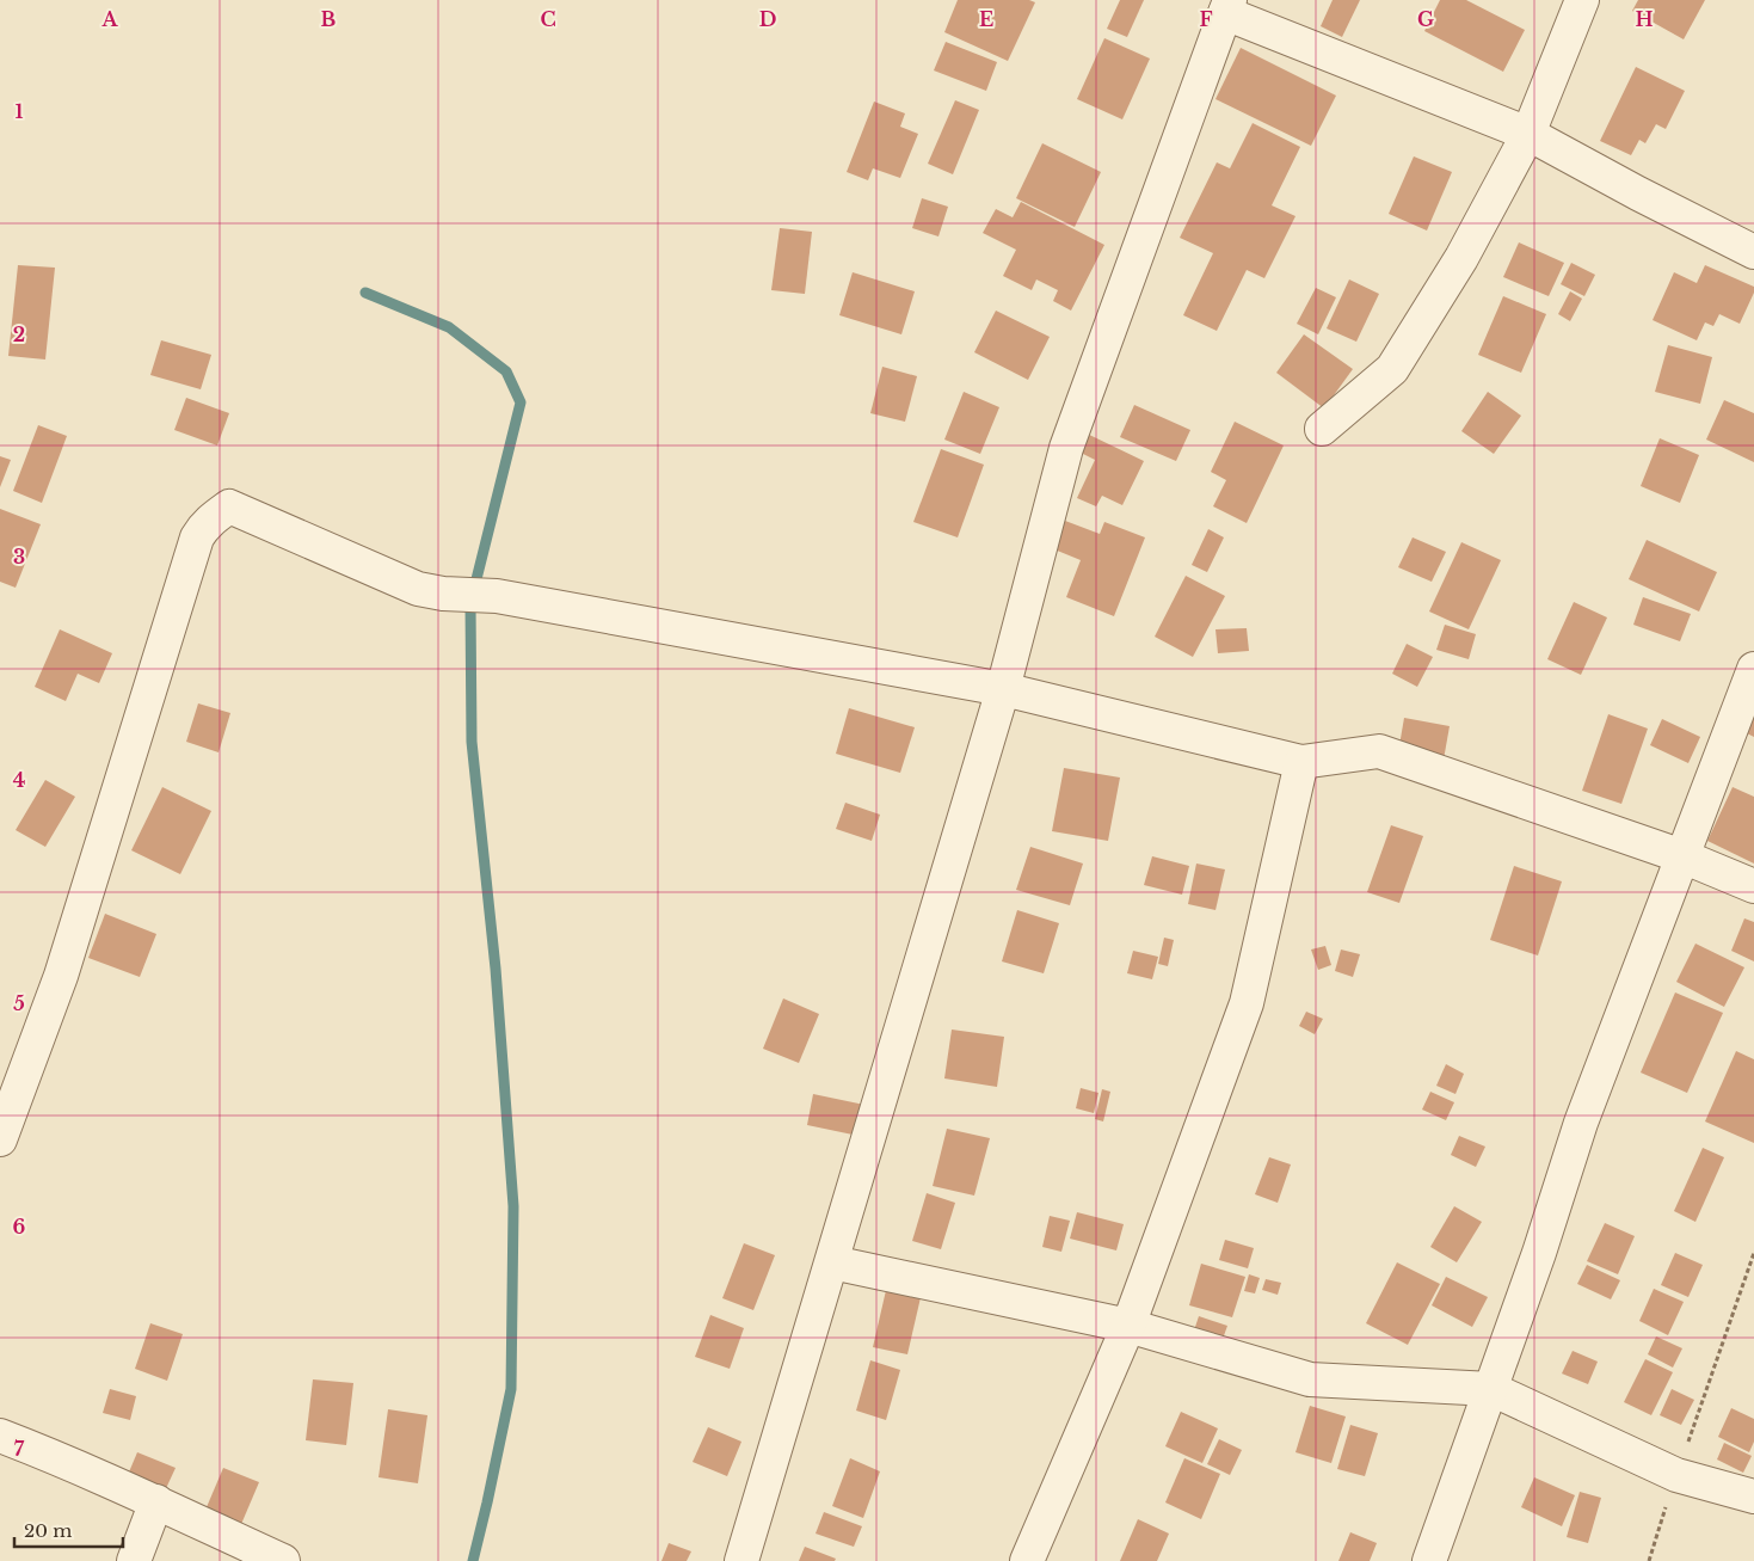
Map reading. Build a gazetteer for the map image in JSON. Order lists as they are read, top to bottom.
{
  "scale_bar": "20 m",
  "grid": {
    "columns": [
      "A",
      "B",
      "C",
      "D",
      "E",
      "F",
      "G",
      "H"
    ],
    "rows": [
      "1",
      "2",
      "3",
      "4",
      "5",
      "6",
      "7"
    ]
  }
}
